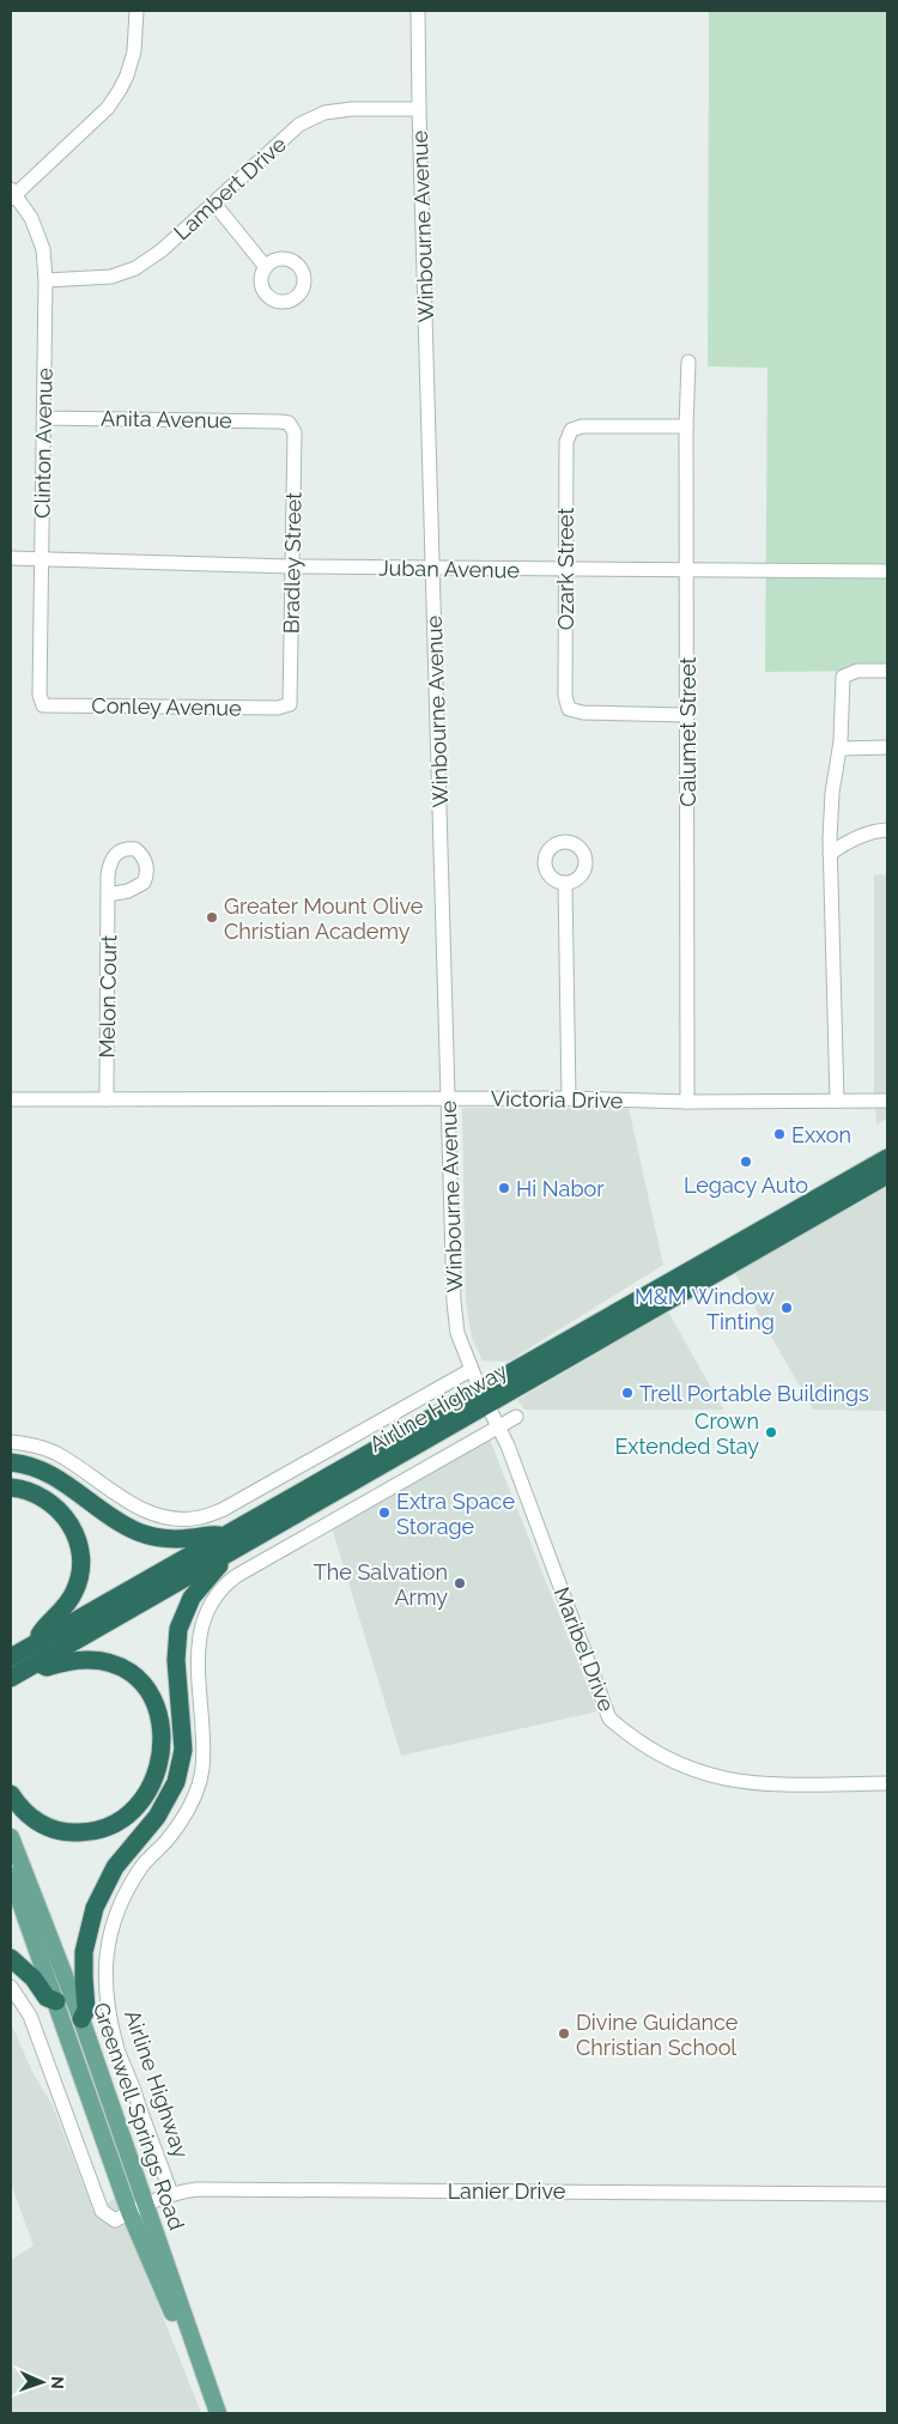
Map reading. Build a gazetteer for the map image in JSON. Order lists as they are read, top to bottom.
{
  "streets": {
    "highway": ["Airline Highway"],
    "main road": ["Greenwell Springs Road"],
    "street": [
      "Lambert Drive",
      "Winbourne Avenue",
      "Anita Avenue",
      "Clinton Avenue",
      "Bradley Street",
      "Juban Avenue",
      "Ozark Street",
      "Conley Avenue",
      "Calumet Street",
      "Melon Court",
      "Victoria Drive",
      "Maribel Drive",
      "Lanier Drive"
    ]
  },
  "crossings": [
    ["Lambert Drive", "Winbourne Avenue"],
    ["Lambert Drive", "Clinton Avenue"],
    ["Winbourne Avenue", "Juban Avenue"],
    ["Winbourne Avenue", "Victoria Drive"],
    ["Winbourne Avenue", "Airline Highway"],
    ["Winbourne Avenue", "Maribel Drive"],
    ["Anita Avenue", "Clinton Avenue"],
    ["Anita Avenue", "Bradley Street"],
    ["Clinton Avenue", "Juban Avenue"],
    ["Clinton Avenue", "Conley Avenue"],
    ["Bradley Street", "Juban Avenue"],
    ["Bradley Street", "Conley Avenue"],
    ["Juban Avenue", "Ozark Street"],
    ["Juban Avenue", "Calumet Street"],
    ["Ozark Street", "Calumet Street"],
    ["Calumet Street", "Victoria Drive"],
    ["Melon Court", "Victoria Drive"],
    ["Airline Highway", "Maribel Drive"],
    ["Airline Highway", "Lanier Drive"],
    ["Greenwell Springs Road", "Lanier Drive"]
  ],
  "places": [
    "Greater Mount Olive Christian Academy",
    "Exxon",
    "Legacy Auto",
    "Hi Nabor",
    "M&M Window Tinting",
    "Trell Portable Buildings",
    "Crown Extended Stay",
    "Extra Space Storage",
    "The Salvation Army",
    "Divine Guidance Christian School"
  ],
  "north": "right"
}
